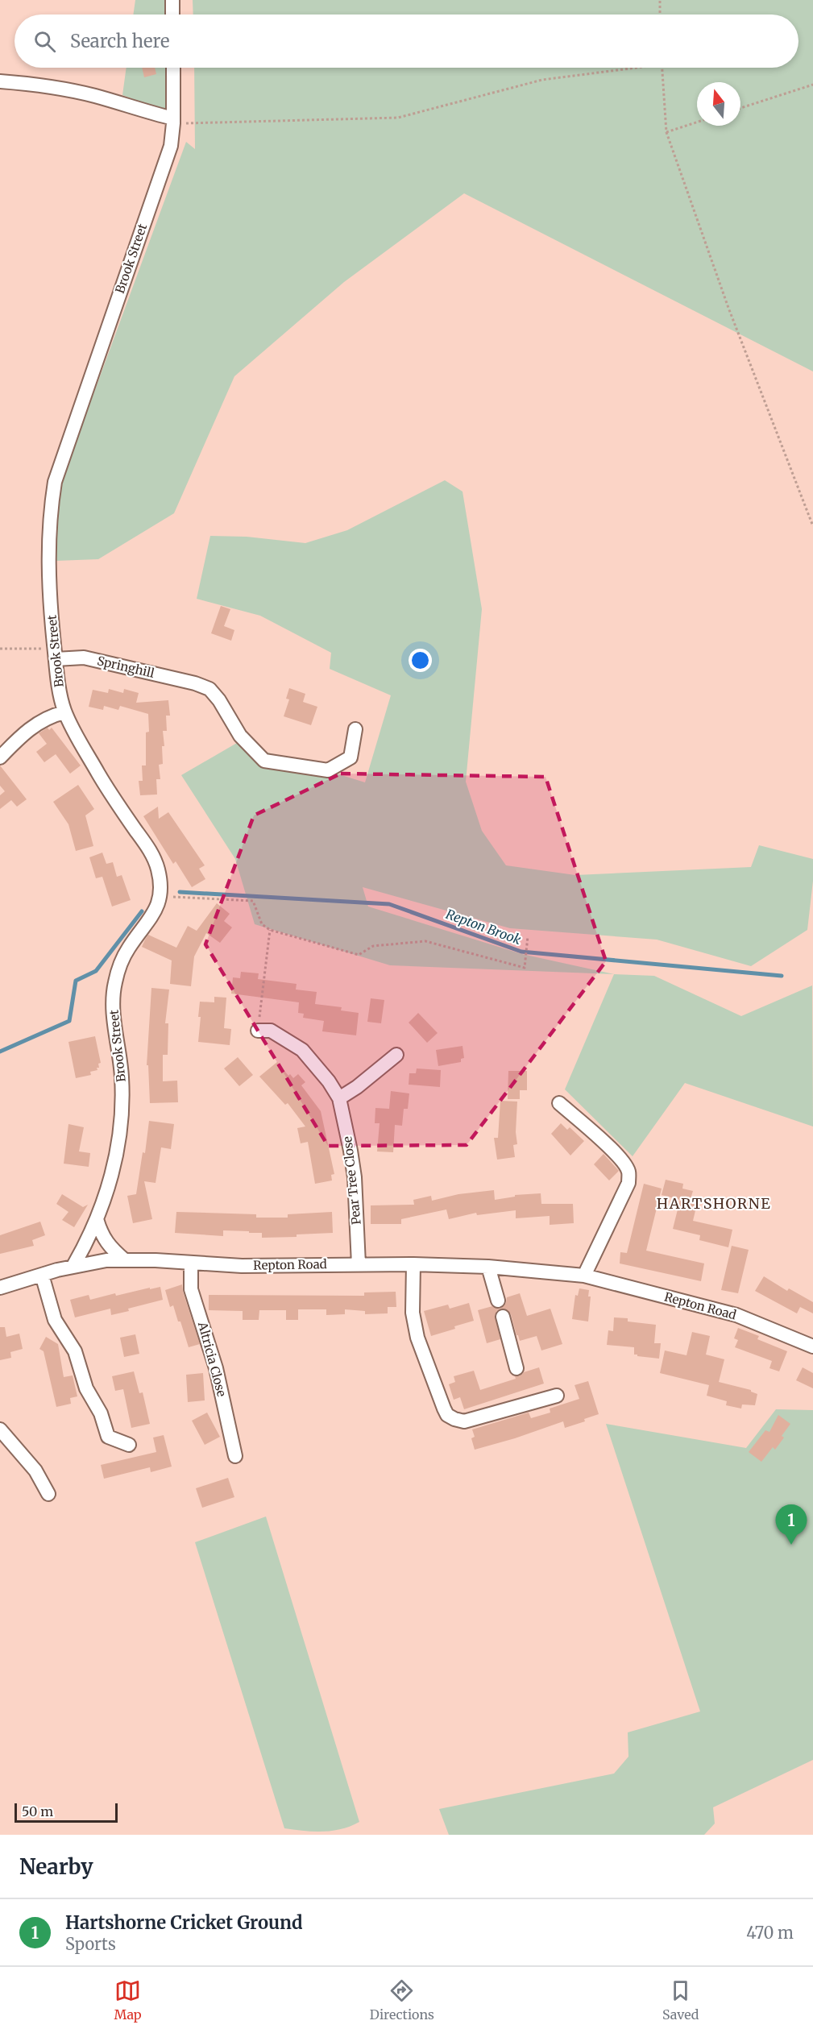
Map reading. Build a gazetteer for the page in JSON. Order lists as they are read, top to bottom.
{
  "streets": {
    "street": [
      "Brook Street",
      "Springhill",
      "Pear Tree Close",
      "Repton Road",
      "Altricia Close"
    ]
  },
  "crossings": [
    ["Brook Street", "Springhill"],
    ["Brook Street", "Repton Road"],
    ["Pear Tree Close", "Repton Road"],
    ["Repton Road", "Altricia Close"]
  ],
  "districts": ["HARTSHORNE"],
  "water": ["Repton Brook"],
  "scale_bar": "50 m",
  "north": "top",
  "page": {
    "search": "Search here",
    "pins": "1",
    "scale": "50 m",
    "heading": "Nearby",
    "list": [
      {
        "mark": "1",
        "name": "Hartshorne Cricket Ground",
        "note": "Sports",
        "value": "470 m"
      }
    ],
    "nav": ["Map", "Directions", "Saved"]
  }
}
